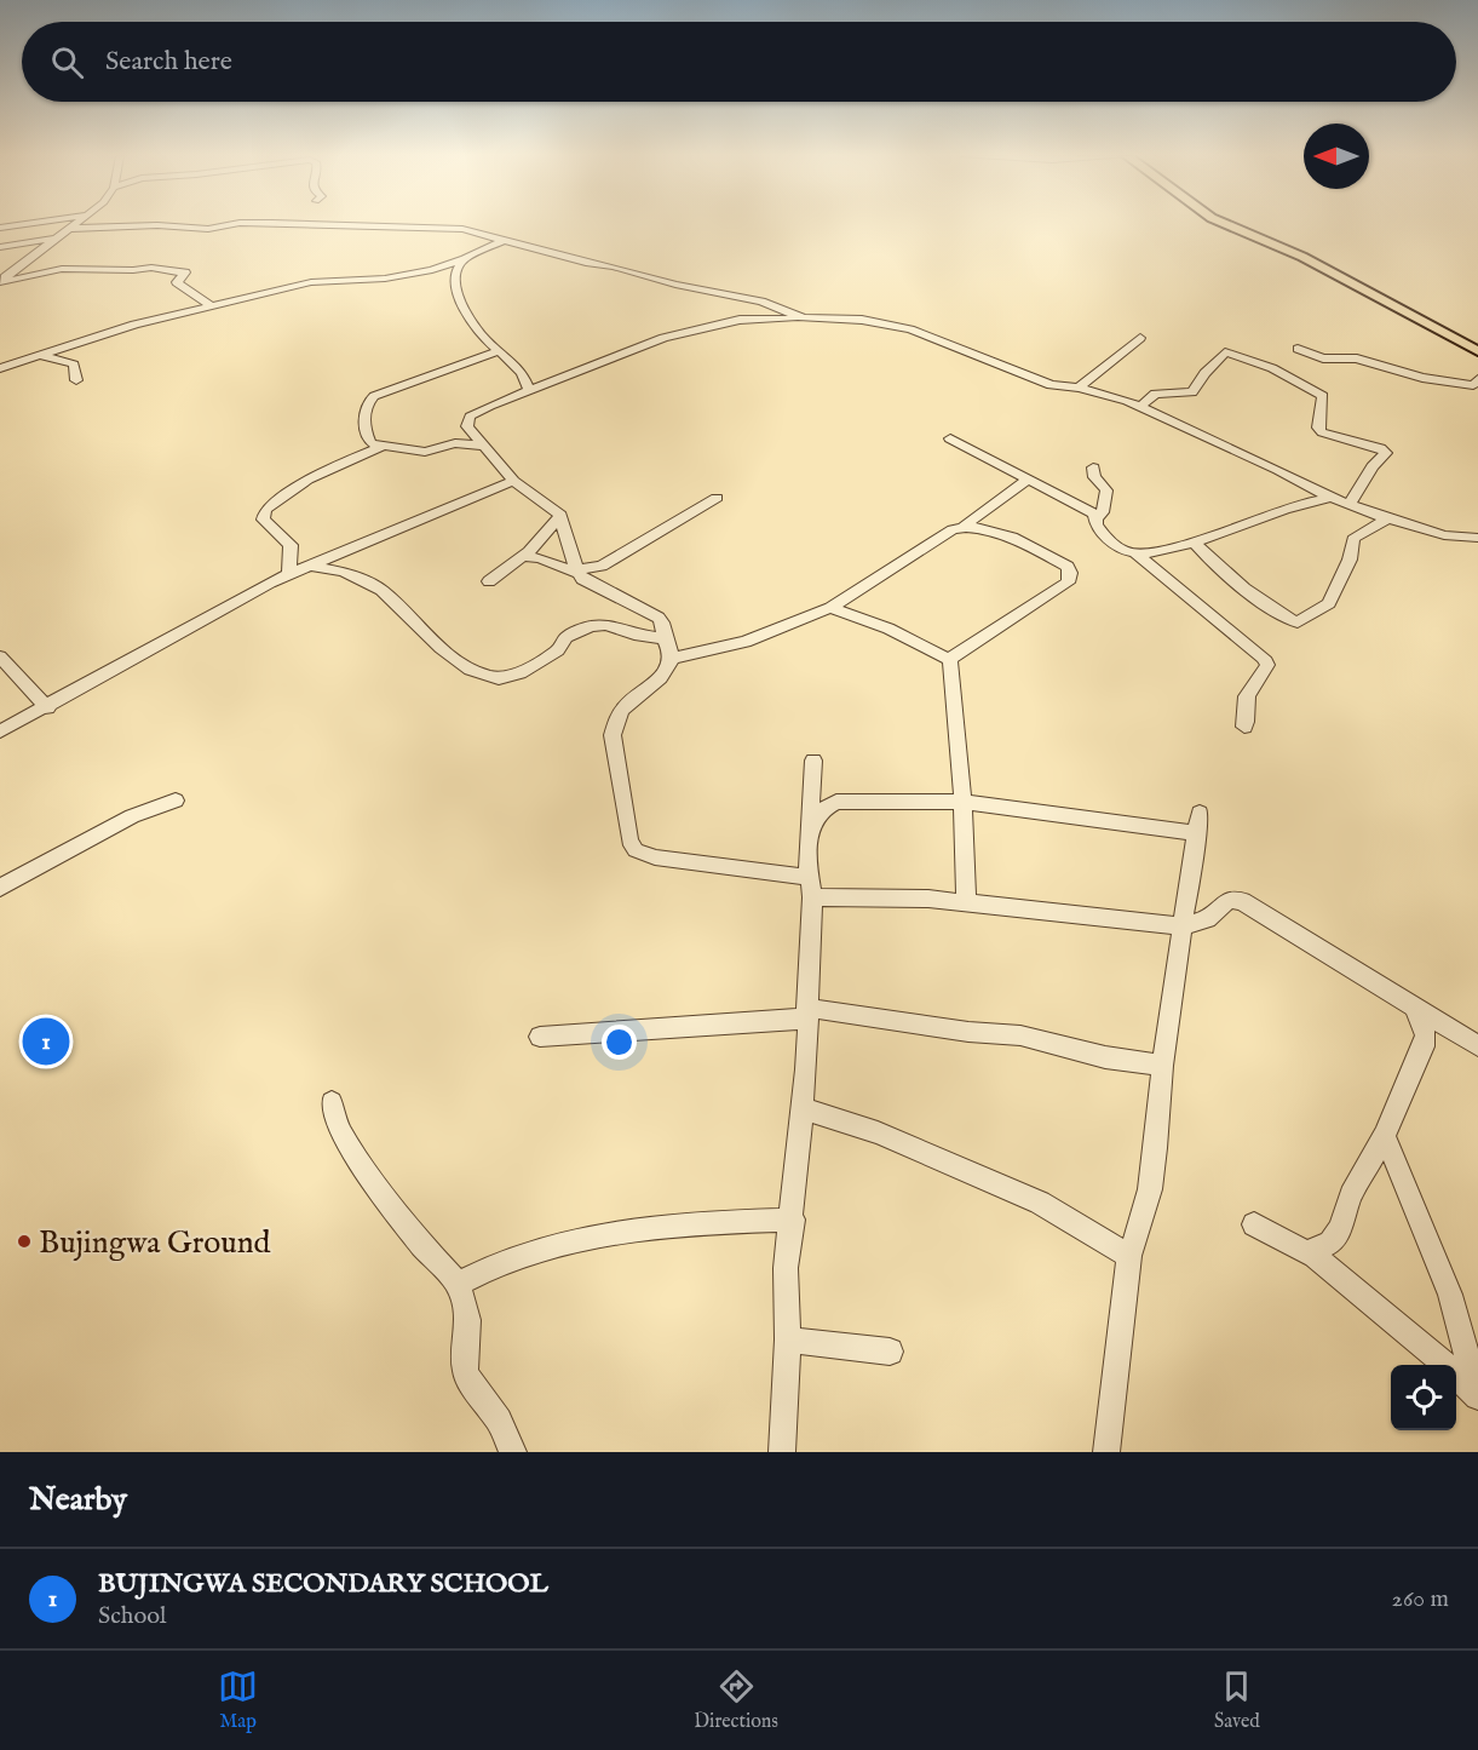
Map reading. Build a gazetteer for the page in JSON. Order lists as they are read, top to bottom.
{
  "places": ["Bujingwa Ground"],
  "north": "left",
  "page": {
    "search": "Search here",
    "pins": "1",
    "heading": "Nearby",
    "list": [
      {
        "mark": "1",
        "name": "BUJINGWA SECONDARY SCHOOL",
        "note": "School",
        "value": "260 m"
      }
    ],
    "nav": ["Map", "Directions", "Saved"]
  }
}
